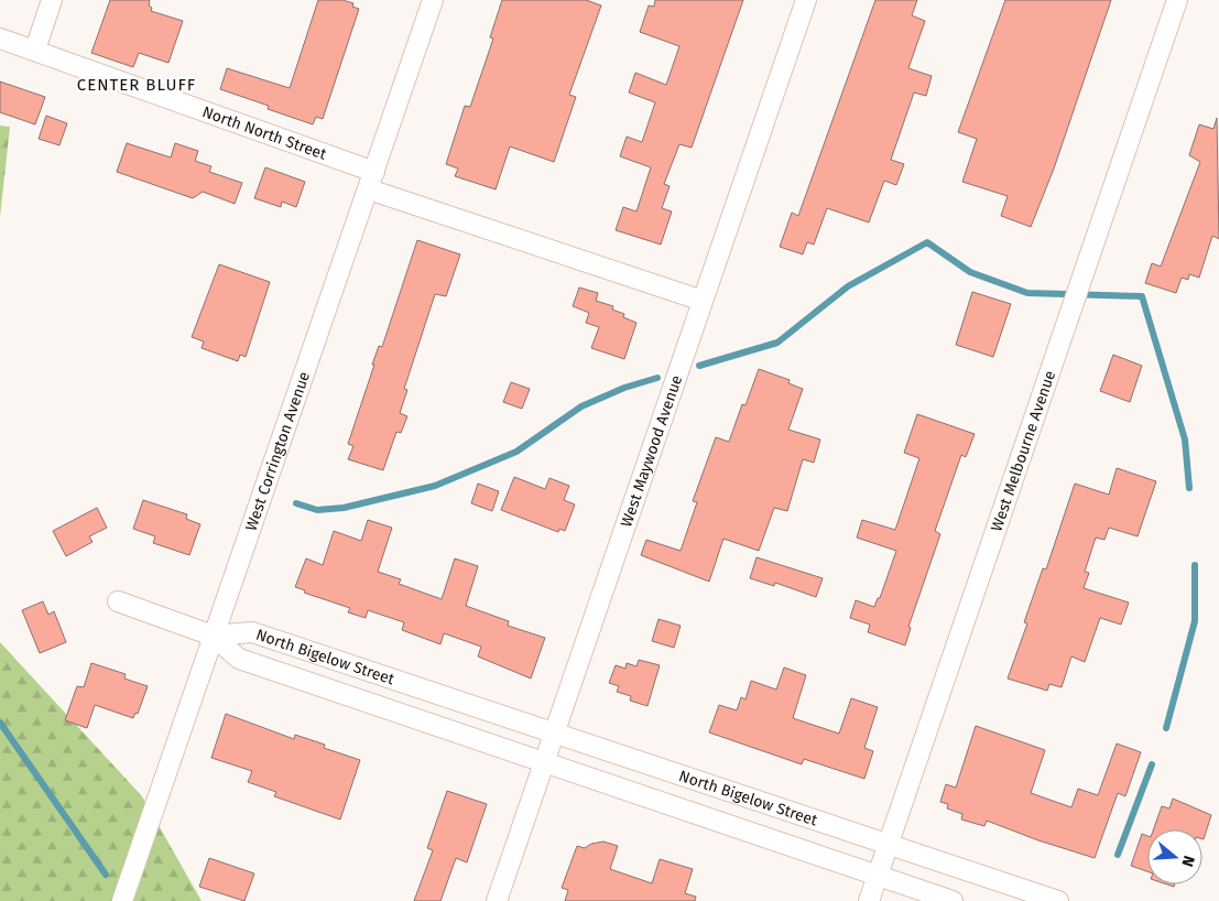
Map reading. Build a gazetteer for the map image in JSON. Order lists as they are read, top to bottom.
{
  "streets": {
    "street": [
      "North North Street",
      "West Corrington Avenue",
      "West Maywood Avenue",
      "West Melbourne Avenue",
      "North Bigelow Street"
    ]
  },
  "crossings": [
    ["North North Street", "West Corrington Avenue"],
    ["North North Street", "West Maywood Avenue"],
    ["West Corrington Avenue", "North Bigelow Street"],
    ["West Maywood Avenue", "North Bigelow Street"],
    ["West Melbourne Avenue", "North Bigelow Street"]
  ],
  "districts": ["CENTER BLUFF"],
  "north": "right"
}
